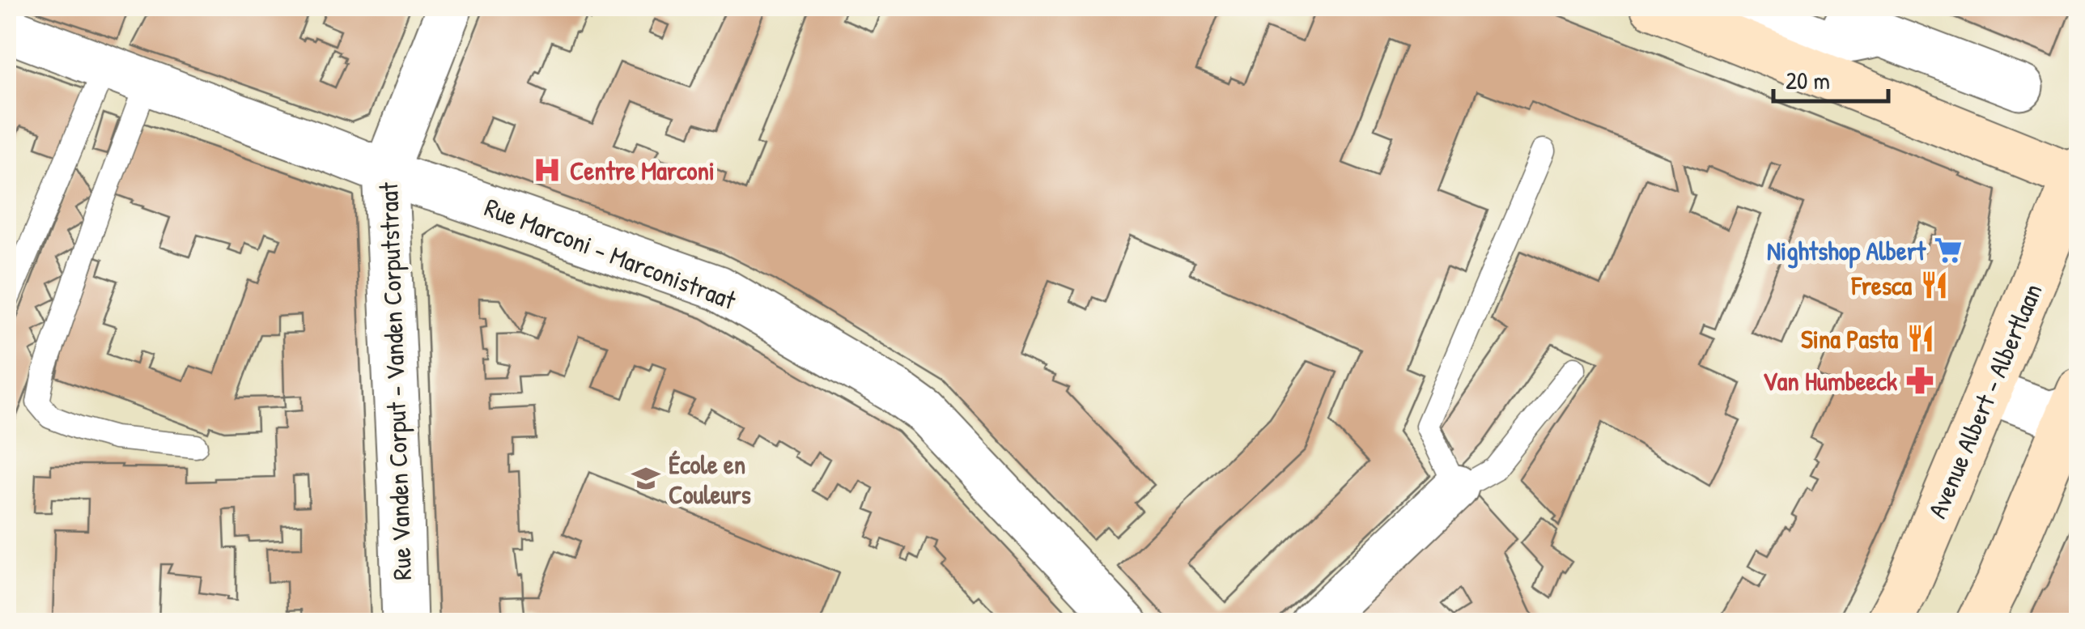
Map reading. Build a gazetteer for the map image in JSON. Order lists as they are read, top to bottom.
{
  "streets": {
    "main road": ["Avenue Albert - Albertlaan"],
    "street": ["Rue Marconi - Marconistraat", "Rue Vanden Corput - Vanden Corputstraat"]
  },
  "crossings": [
    ["Rue Marconi - Marconistraat", "Rue Vanden Corput - Vanden Corputstraat"]
  ],
  "places": {
    "hospital": ["Centre Marconi"],
    "supermarket": ["Nightshop Albert"],
    "restaurant": ["Fresca", "Sina Pasta"],
    "pharmacy": ["Van Humbeeck"],
    "school or university": ["École en Couleurs"]
  },
  "scale_bar": "20 m"
}
